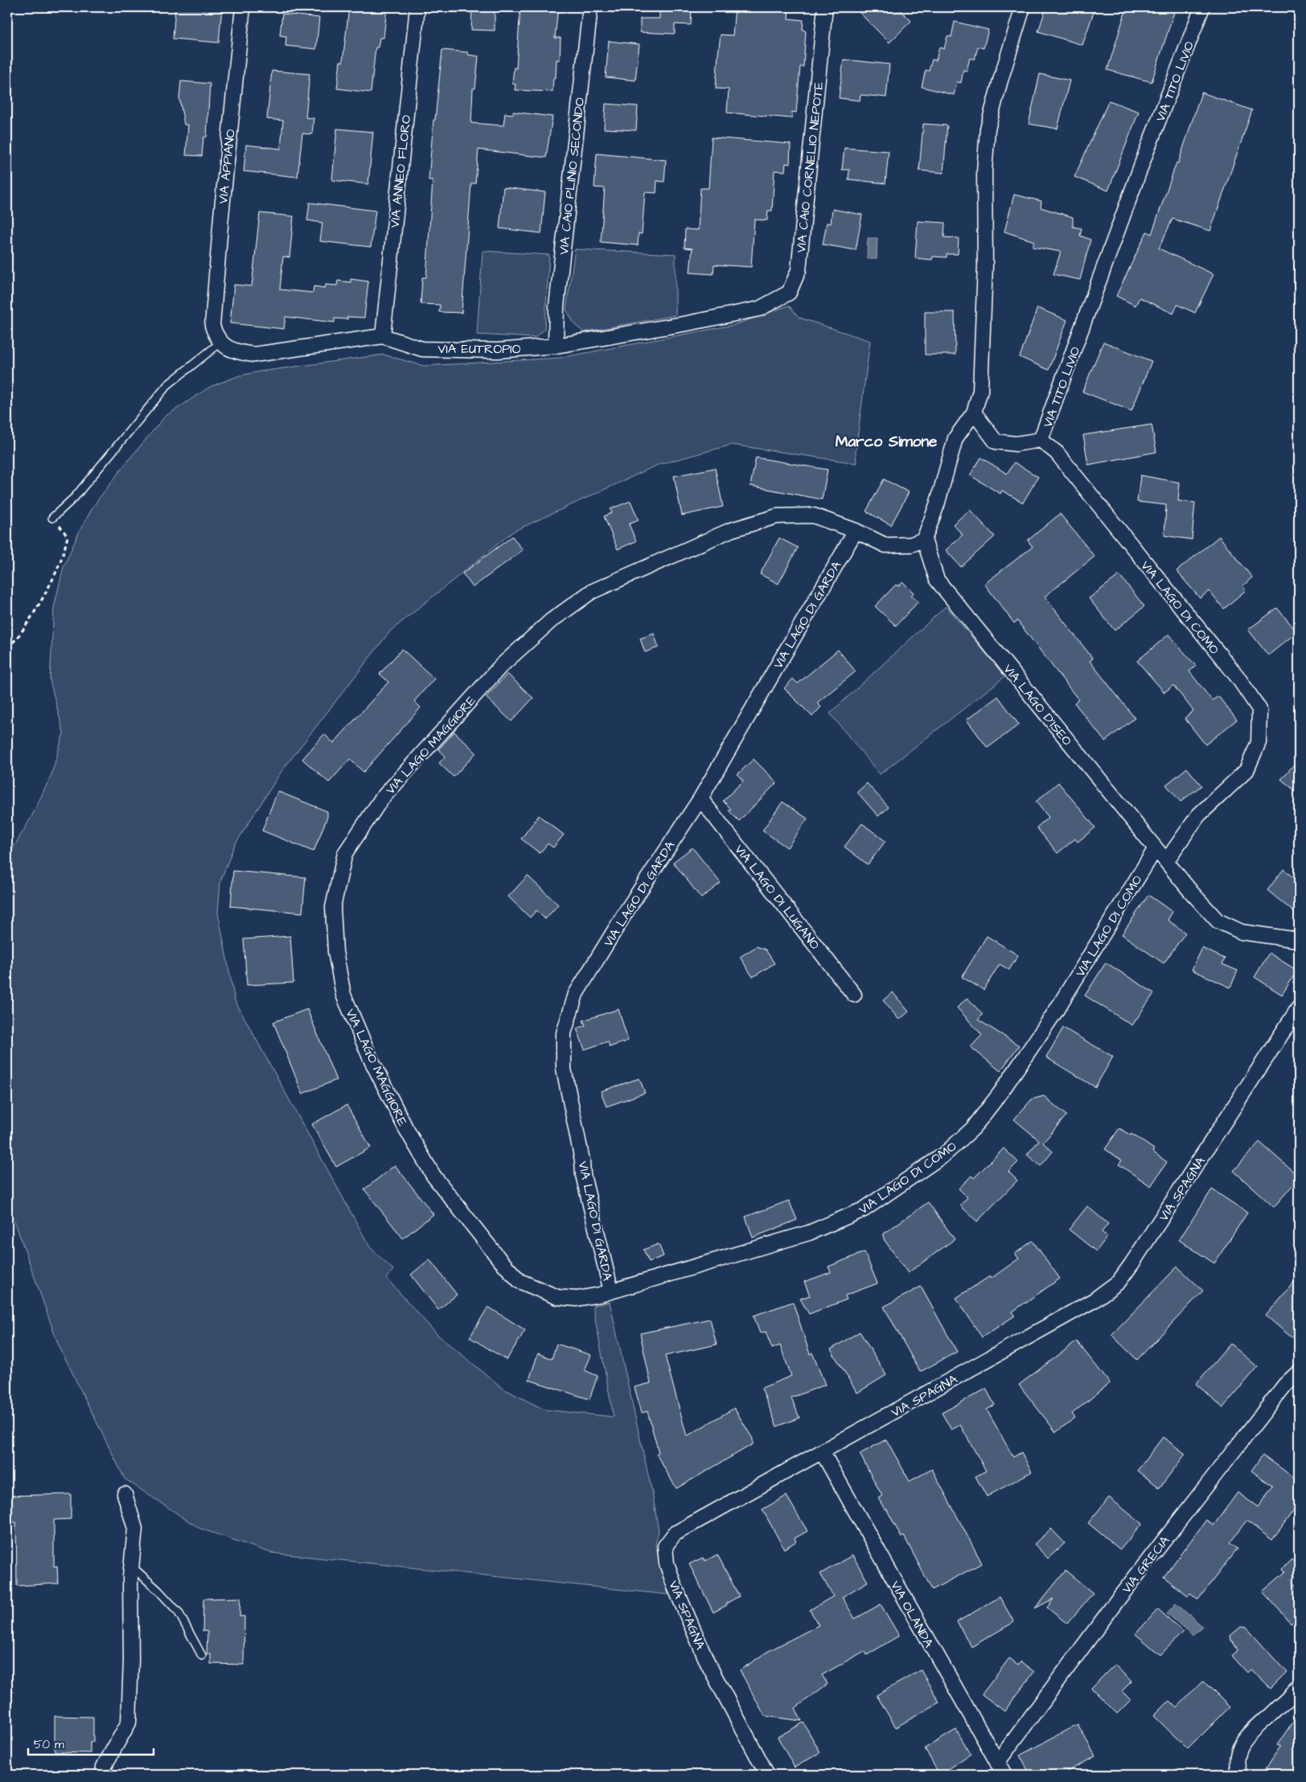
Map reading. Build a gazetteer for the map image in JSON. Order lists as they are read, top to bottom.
{
  "streets": {
    "street": [
      "VIA TITO LIVIO",
      "VIA APPIANO",
      "VIA CAIO CORNELIO NEPOTE",
      "VIA ANNEO FLORO",
      "VIA CAIO PLINIO SECONDO",
      "VIA EUTROPIO",
      "VIA LAGO DI COMO",
      "VIA LAGO DI GARDA",
      "VIA LAGO D'ISEO",
      "VIA LAGO MAGGIORE",
      "VIA LAGO DI LUGANO",
      "VIA SPAGNA",
      "VIA GRECIA",
      "VIA OLANDA"
    ]
  },
  "crossings": [
    ["VIA TITO LIVIO", "VIA LAGO DI COMO"],
    ["VIA APPIANO", "VIA EUTROPIO"],
    ["VIA CAIO CORNELIO NEPOTE", "VIA EUTROPIO"],
    ["VIA ANNEO FLORO", "VIA EUTROPIO"],
    ["VIA CAIO PLINIO SECONDO", "VIA EUTROPIO"],
    ["VIA LAGO DI COMO", "VIA LAGO DI GARDA"],
    ["VIA LAGO DI COMO", "VIA LAGO D'ISEO"],
    ["VIA LAGO DI COMO", "VIA LAGO MAGGIORE"],
    ["VIA LAGO DI GARDA", "VIA LAGO MAGGIORE"],
    ["VIA LAGO DI GARDA", "VIA LAGO DI LUGANO"],
    ["VIA LAGO D'ISEO", "VIA LAGO MAGGIORE"],
    ["VIA SPAGNA", "VIA OLANDA"],
    ["VIA GRECIA", "VIA OLANDA"]
  ],
  "districts": ["Marco Simone"],
  "scale_bar": "50 m"
}
